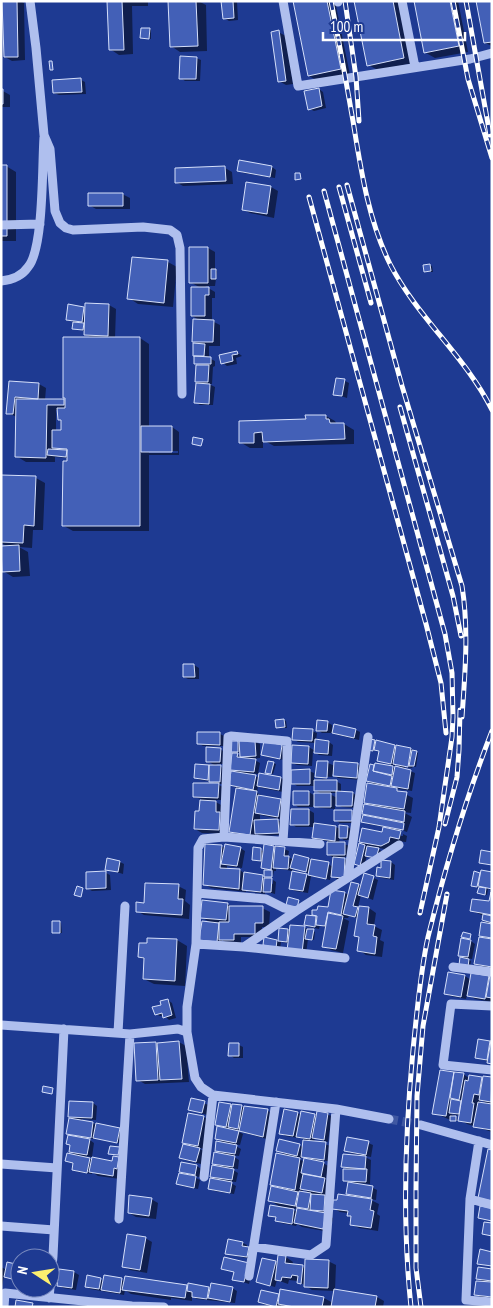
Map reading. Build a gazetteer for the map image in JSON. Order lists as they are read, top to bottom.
{
  "scale_bar": "100 m",
  "north": "left"
}
